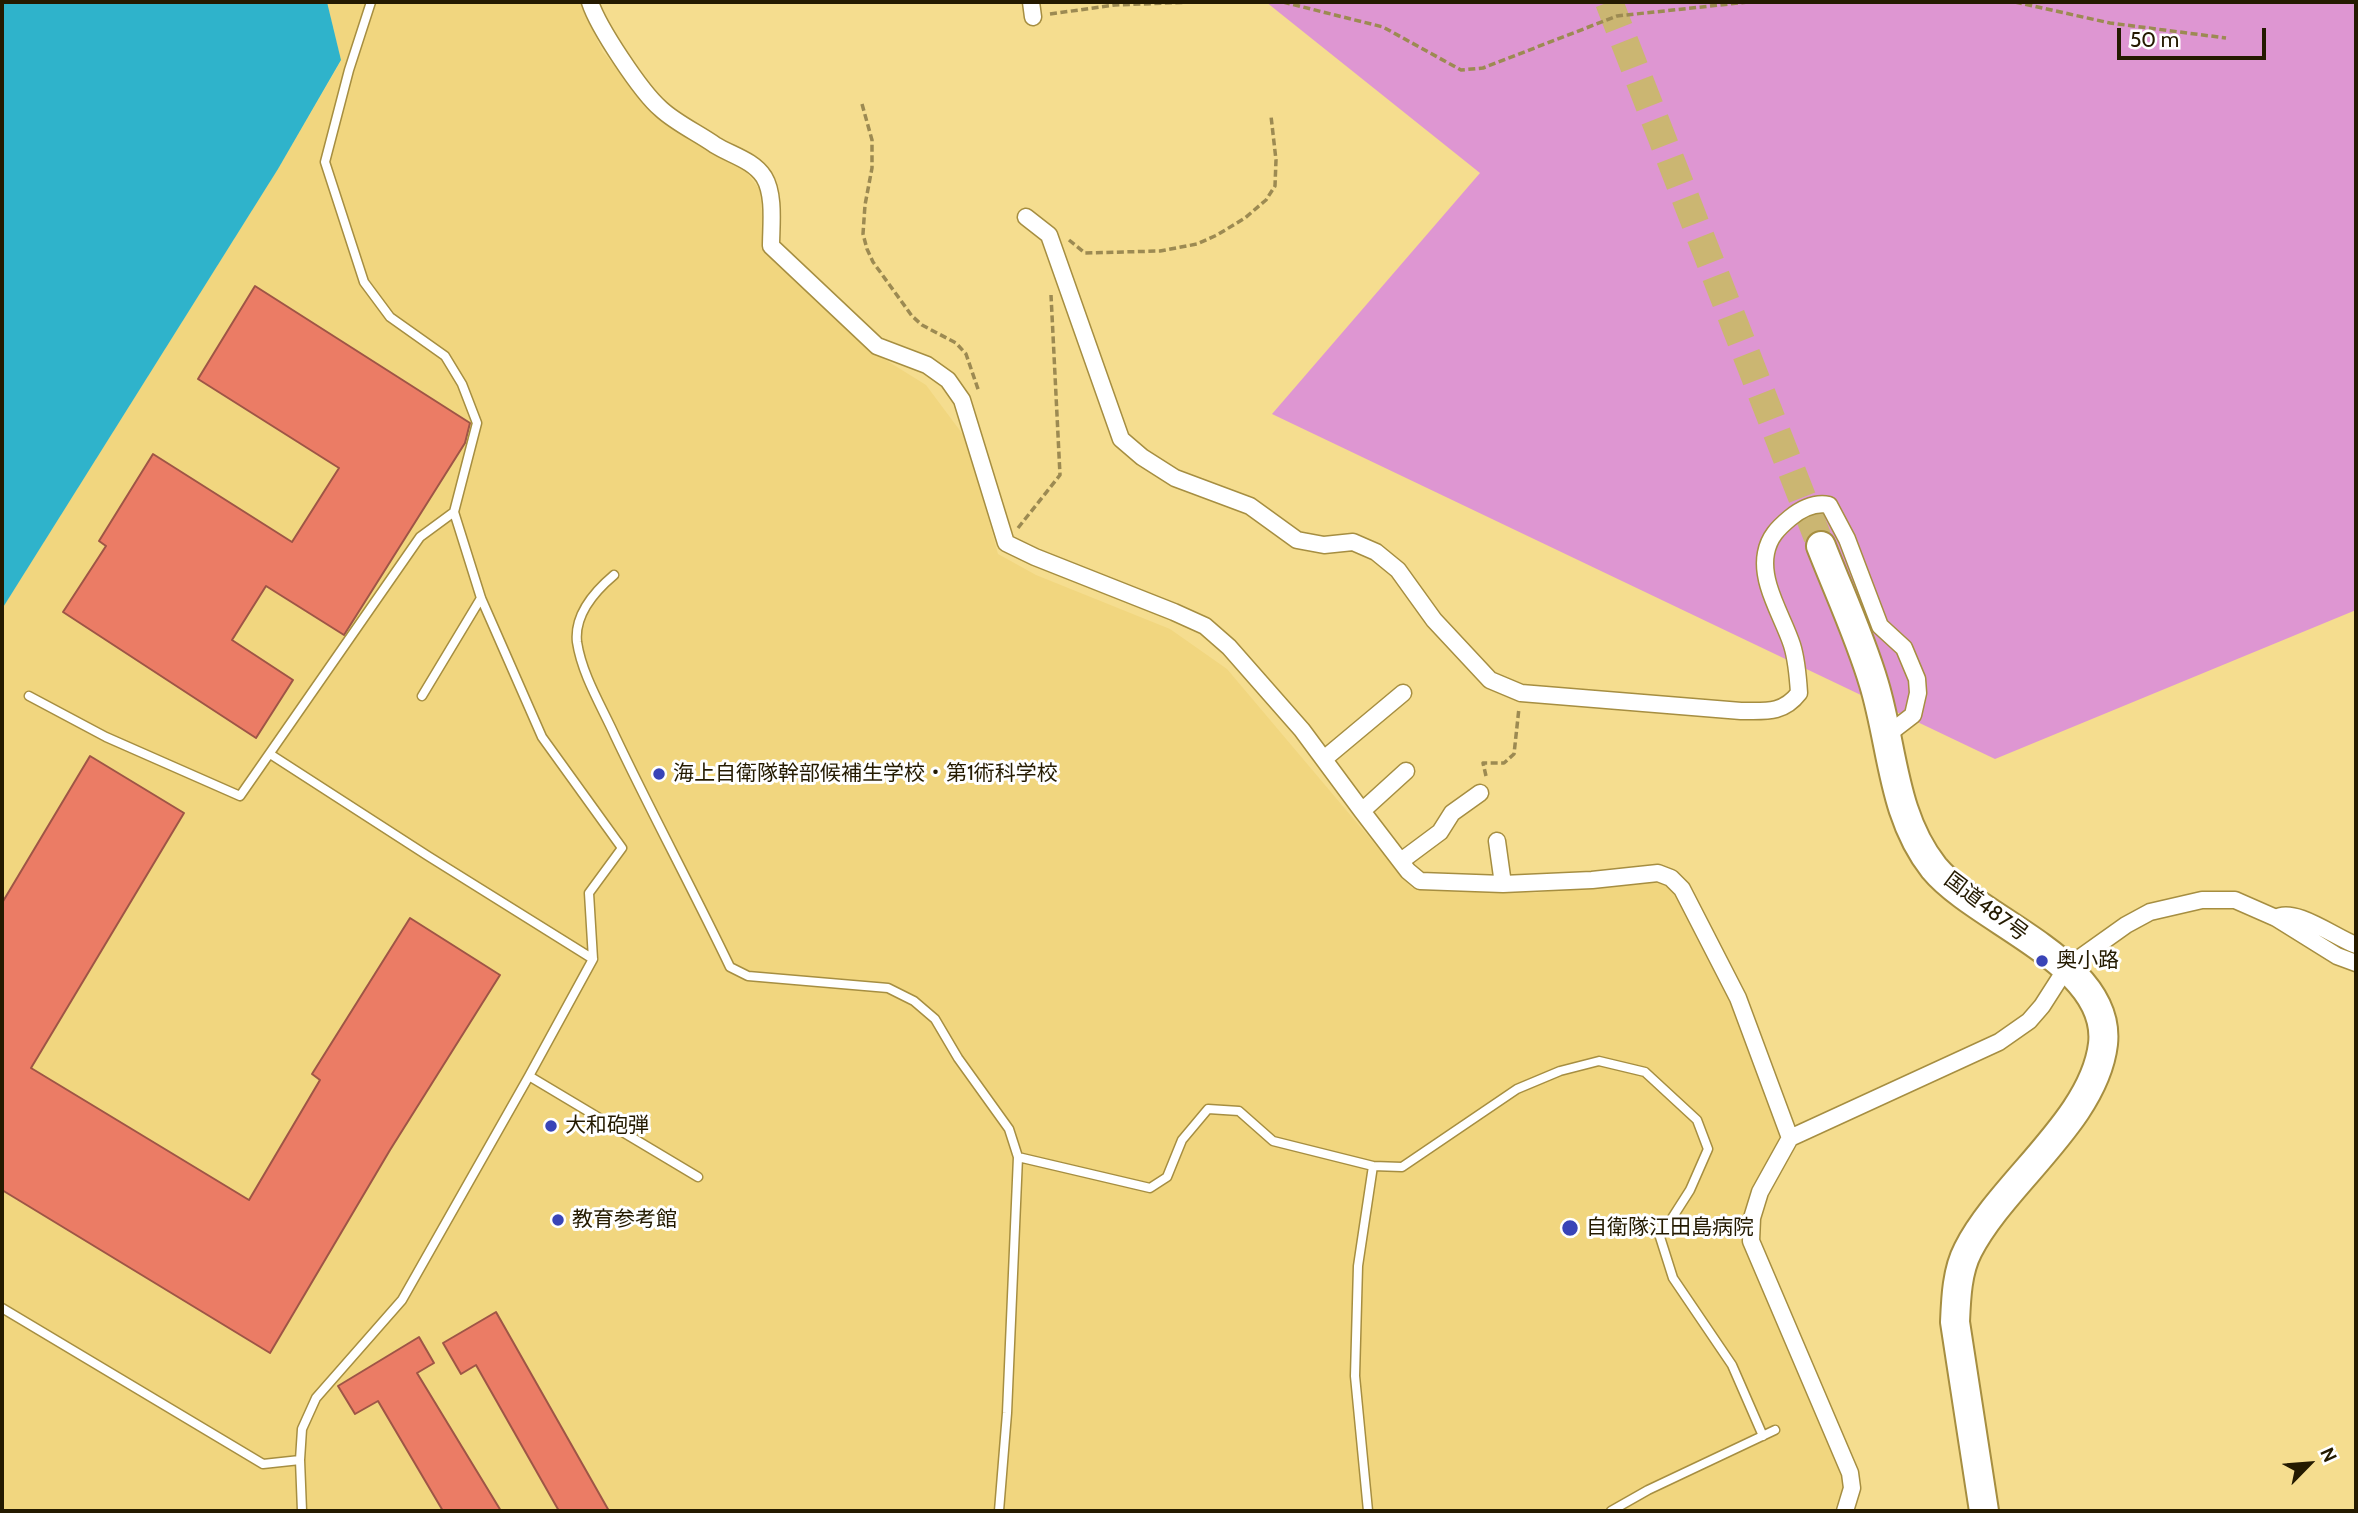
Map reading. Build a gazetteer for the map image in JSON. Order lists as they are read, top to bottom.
{
  "streets": {
    "highway": ["国道487号"]
  },
  "places": [
    "海上自衛隊幹部候補生学校・第1術科学校",
    "奥小路",
    "大和砲弾",
    "教育参考館",
    "自衛隊江田島病院"
  ],
  "scale_bar": "50 m",
  "north": "top right"
}
